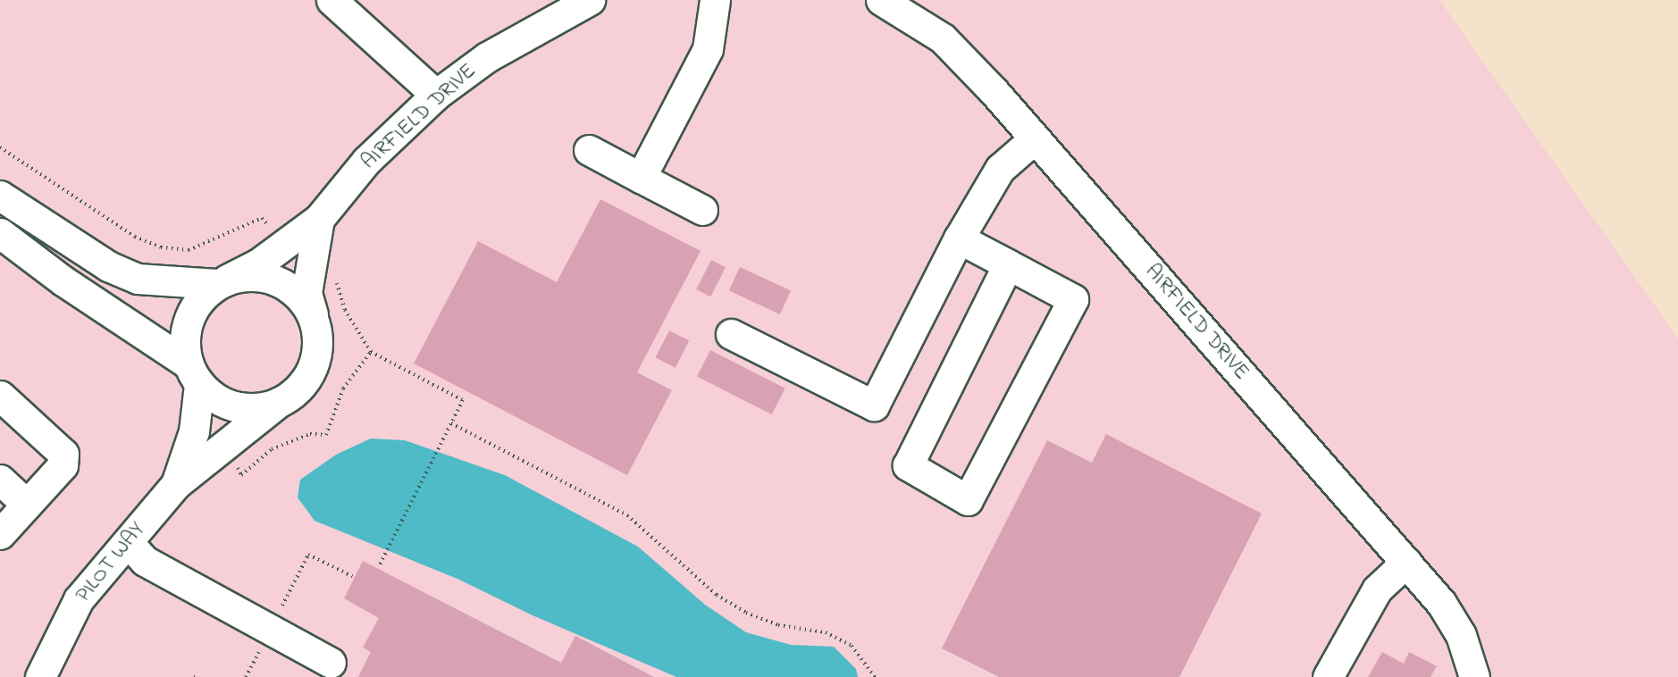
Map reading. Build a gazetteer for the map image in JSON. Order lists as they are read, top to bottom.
{
  "streets": {
    "street": ["AIRFIELD DRIVE", "PILOT WAY"]
  },
  "crossings": [
    ["AIRFIELD DRIVE", "PILOT WAY"]
  ]
}
